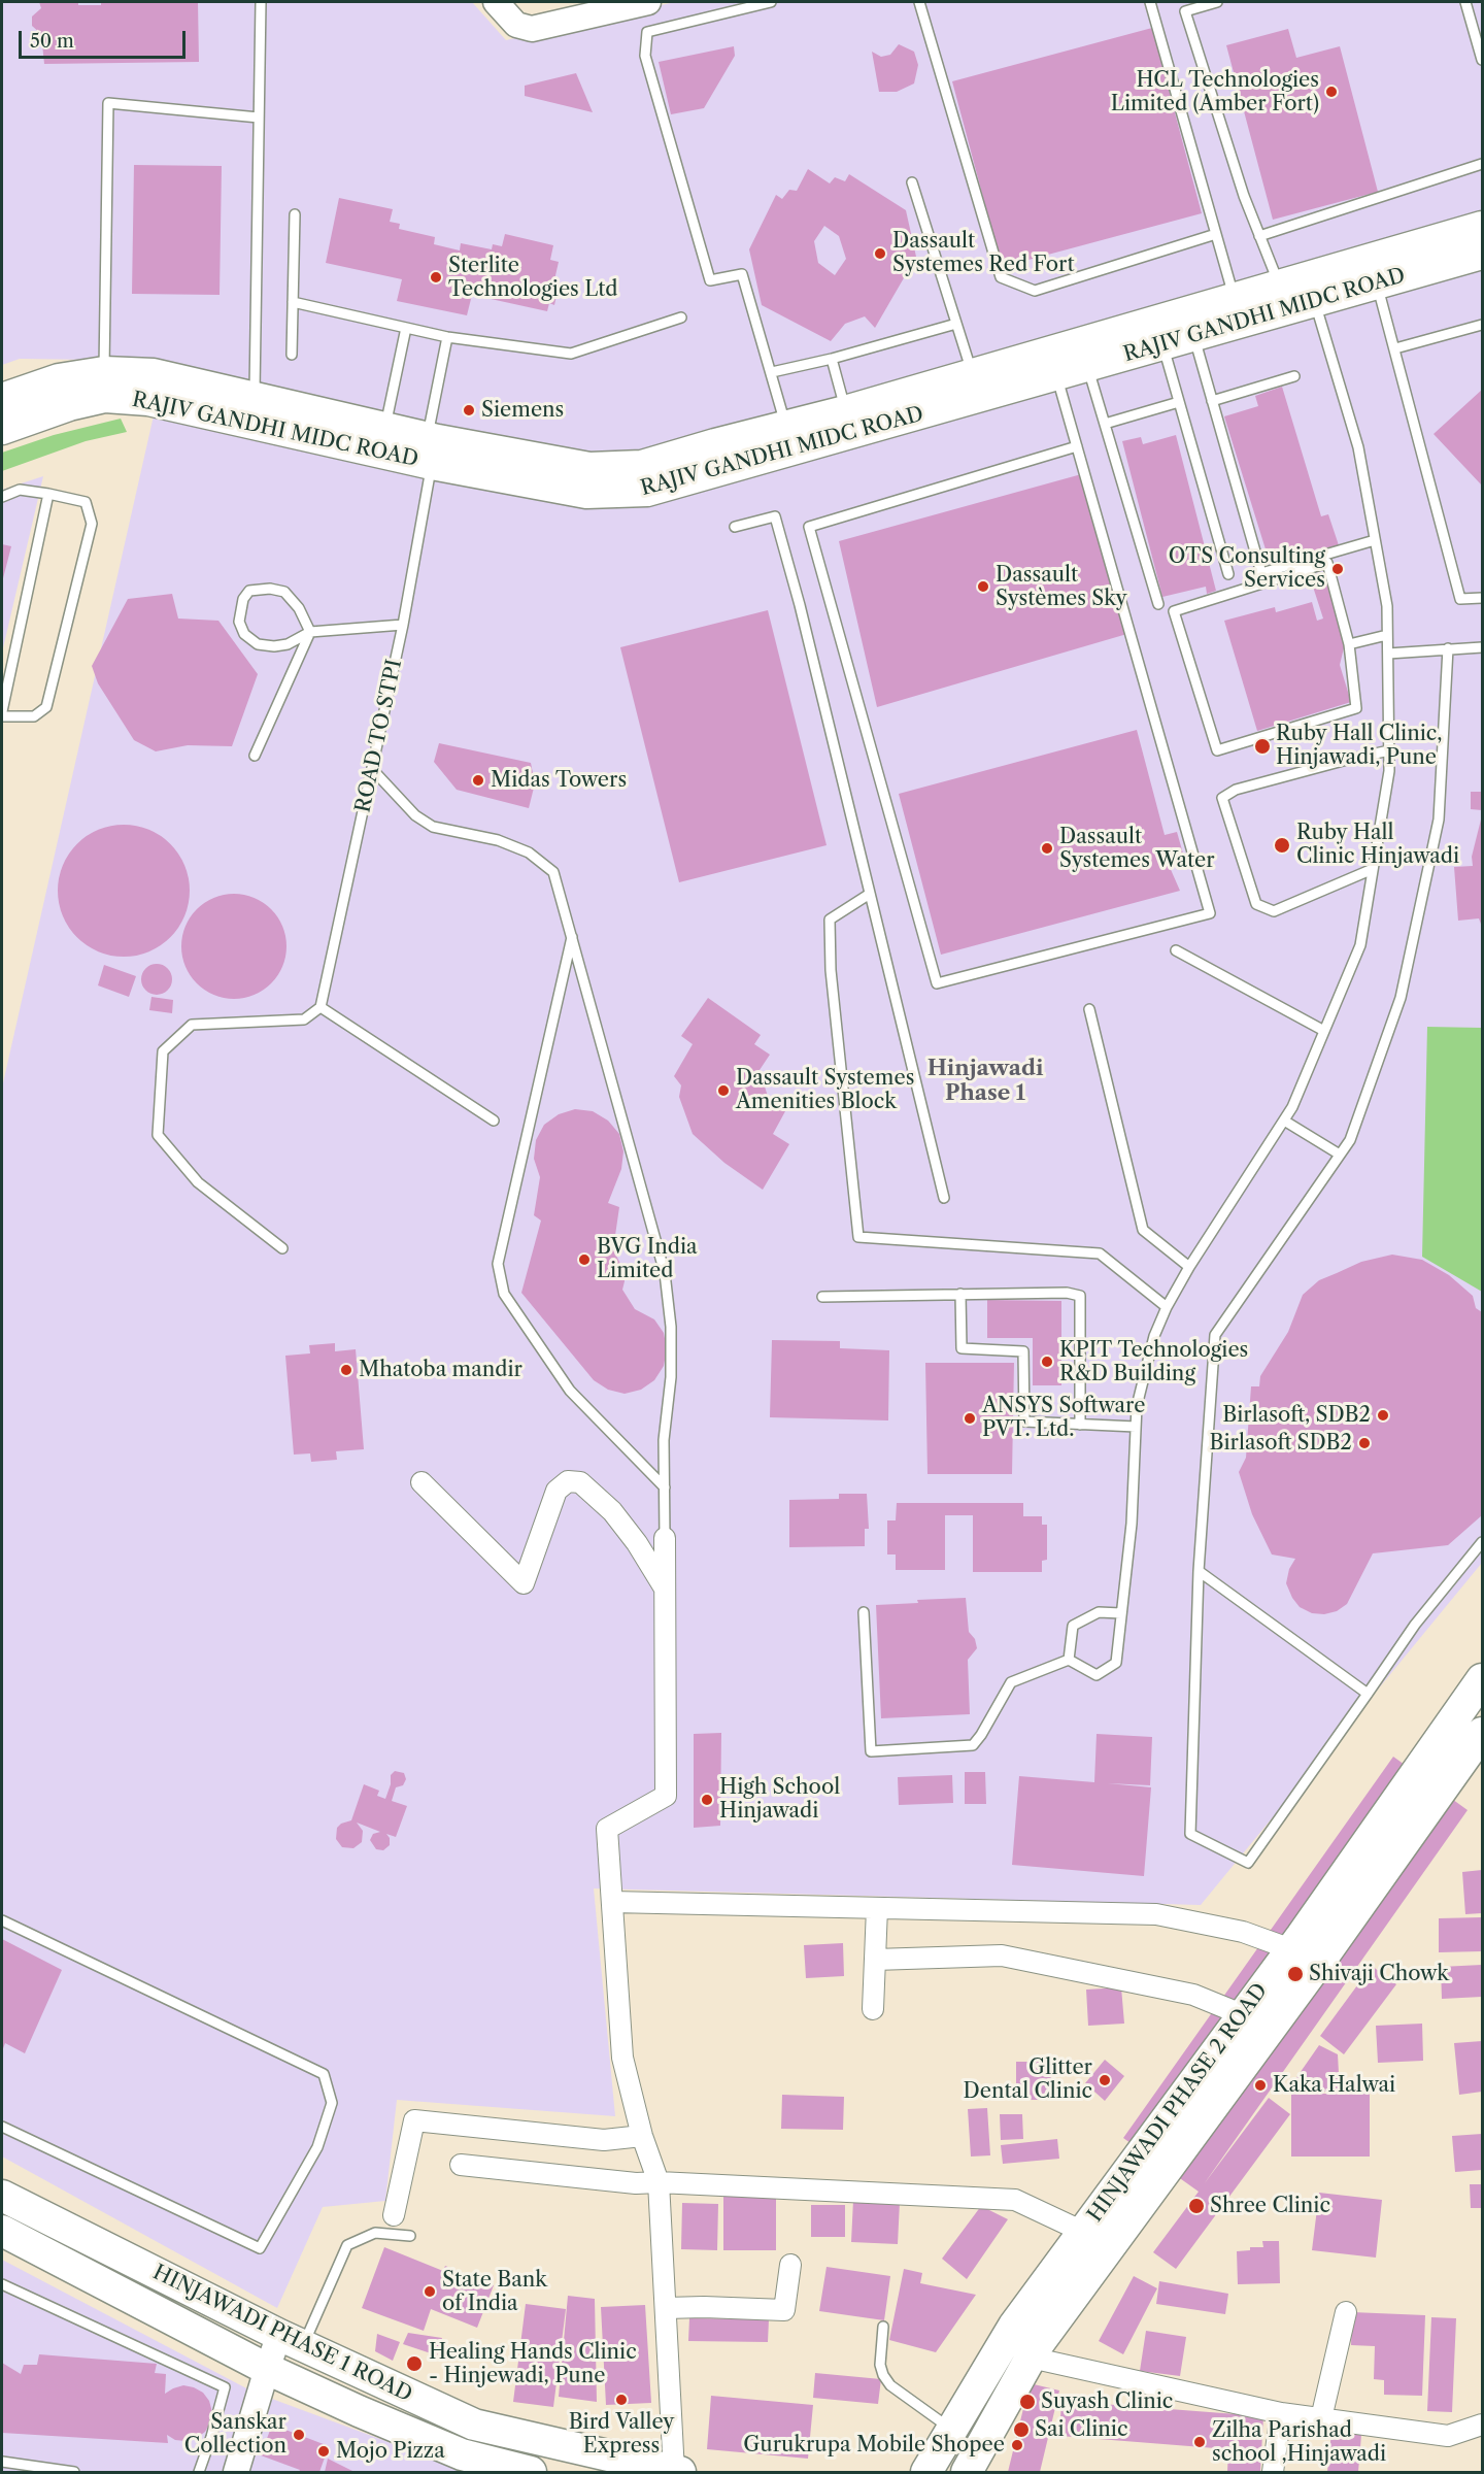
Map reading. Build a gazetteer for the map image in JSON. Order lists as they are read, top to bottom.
{
  "streets": {
    "main road": ["RAJIV GANDHI MIDC ROAD", "HINJAWADI PHASE 2 ROAD", "HINJAWADI PHASE 1 ROAD"],
    "lane": ["ROAD TO STPI"]
  },
  "crossings": [
    ["RAJIV GANDHI MIDC ROAD", "ROAD TO STPI"]
  ],
  "districts": ["Hinjawadi Phase 1"],
  "places": [
    "HCL Technologies Limited (Amber Fort)",
    "Dassault Systemes Red Fort",
    "Sterlite Technologies Ltd",
    "Siemens",
    "OTS Consulting Services",
    "Dassault Systèmes Sky",
    "Ruby Hall Clinic, Hinjawadi, Pune",
    "Midas Towers",
    "Ruby Hall Clinic Hinjawadi",
    "Dassault Systemes Water",
    "Dassault Systemes Amenities Block",
    "BVG India Limited",
    "KPIT Technologies R&D Building",
    "Mhatoba mandir",
    "Birlasoft, SDB2",
    "ANSYS Software PVT. Ltd.",
    "Birlasoft SDB2",
    "High School Hinjawadi",
    "Shivaji Chowk",
    "Glitter Dental Clinic",
    "Kaka Halwai",
    "Shree Clinic",
    "State Bank of India",
    "Healing Hands Clinic - Hinjewadi, Pune",
    "Bird Valley Express",
    "Suyash Clinic",
    "Sai Clinic",
    "Sanskar Collection",
    "Zilha Parishad school ,Hinjawadi",
    "Gurukrupa Mobile Shopee",
    "Mojo Pizza"
  ],
  "scale_bar": "50 m"
}
